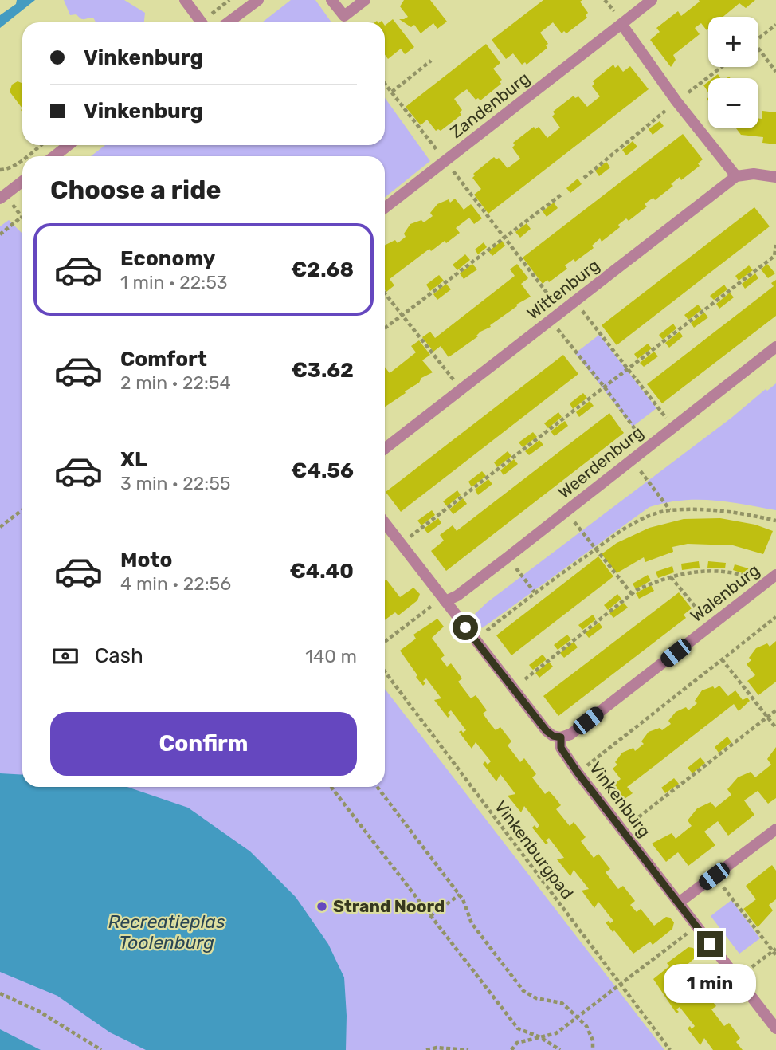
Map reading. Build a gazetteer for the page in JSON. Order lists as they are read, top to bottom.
{
  "streets": {
    "street": [
      "Zandenburg",
      "Wittenburg",
      "Weerdenburg",
      "Walenburg",
      "Vinkenburg"
    ],
    "path": ["Vinkenburgpad"]
  },
  "crossings": [
    ["Walenburg", "Vinkenburg"]
  ],
  "water": ["Recreatieplas Toolenburg"],
  "places": ["Strand Noord"],
  "page": {
    "map_buttons": ["+", "−"],
    "banner": ["Vinkenburg", "Vinkenburg"],
    "heading": "Choose a ride",
    "list": [
      {
        "name": "Economy",
        "note": "1 min · 22:53",
        "value": "€2.68"
      },
      {
        "name": "Comfort",
        "note": "2 min · 22:54",
        "value": "€3.62"
      },
      {
        "name": "XL",
        "note": "3 min · 22:55",
        "value": "€4.56"
      },
      {
        "name": "Moto",
        "note": "4 min · 22:56",
        "value": "€4.40"
      }
    ],
    "pay": ["Cash", "140 m"],
    "buttons": "Confirm",
    "bubble": "1 min"
  }
}
